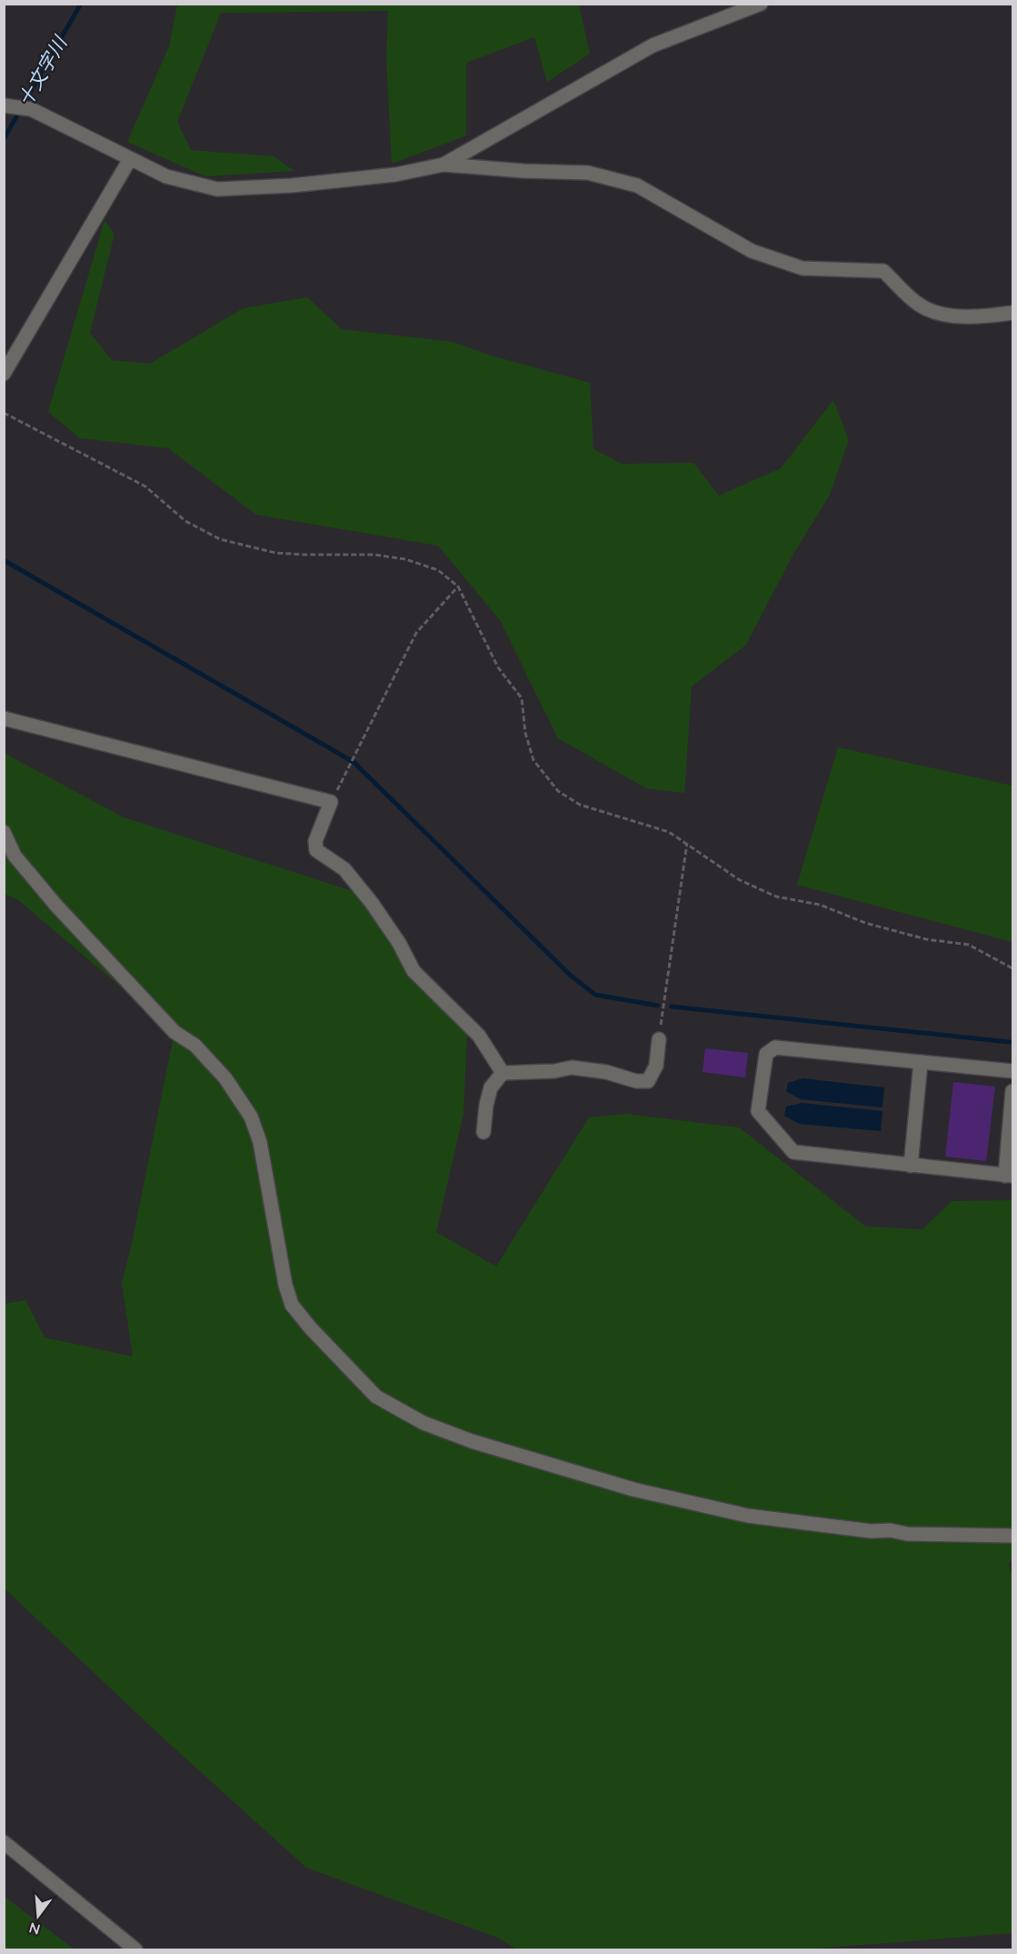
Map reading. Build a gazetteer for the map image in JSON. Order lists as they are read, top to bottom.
{
  "water": ["十文字川"],
  "north": "bottom"
}
